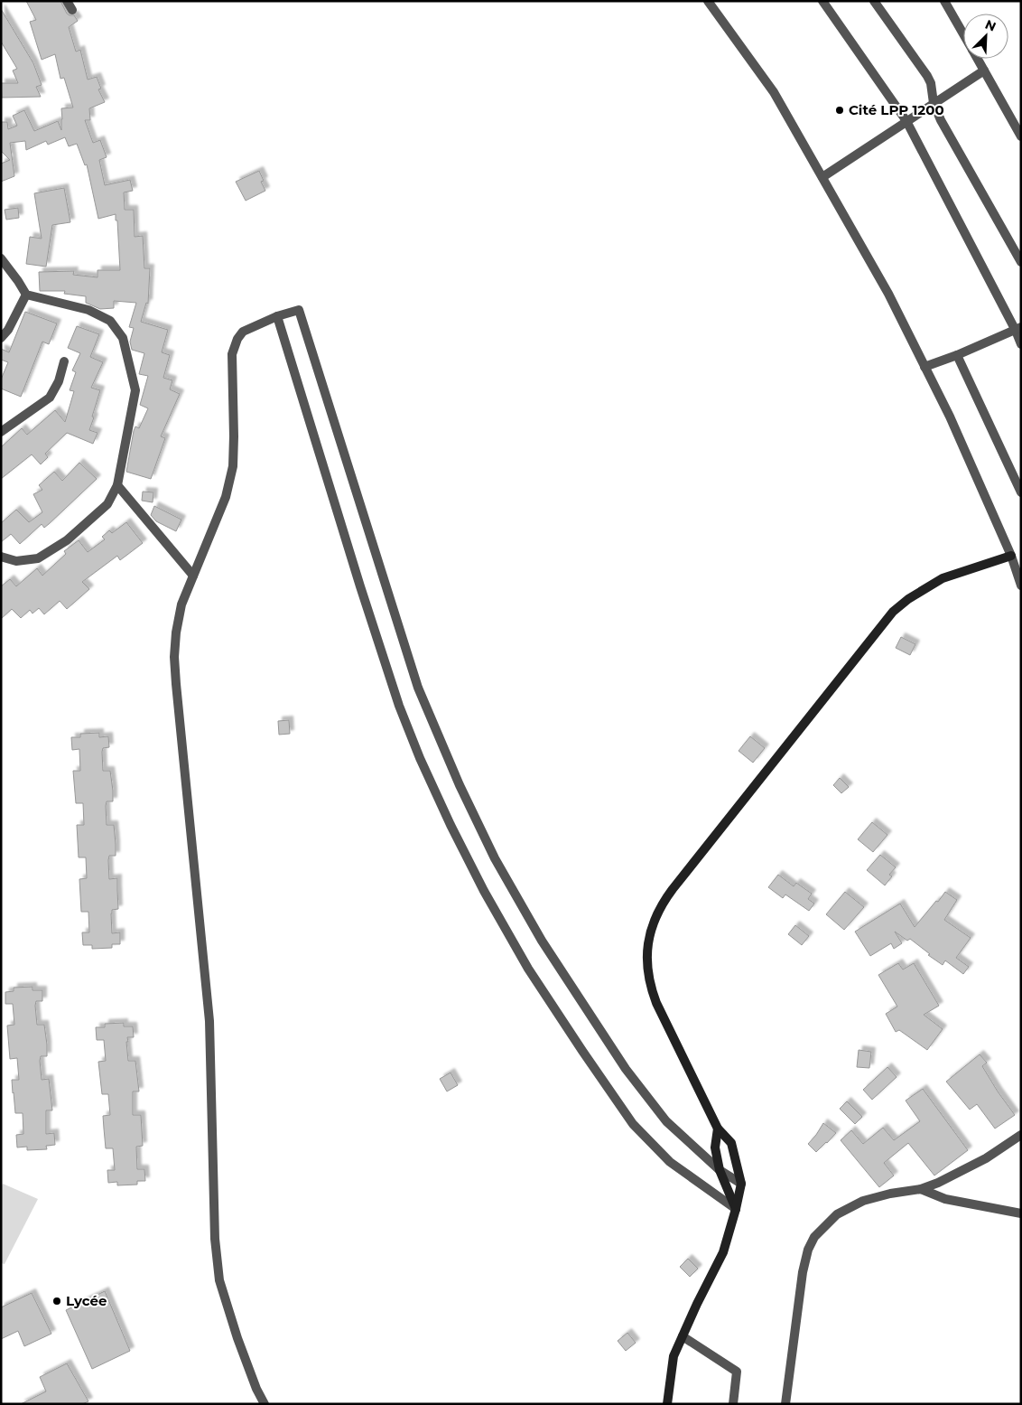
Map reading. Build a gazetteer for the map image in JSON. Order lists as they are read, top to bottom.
{
  "places": ["Cité LPP 1200", "Lycée"],
  "north": "top right"
}
